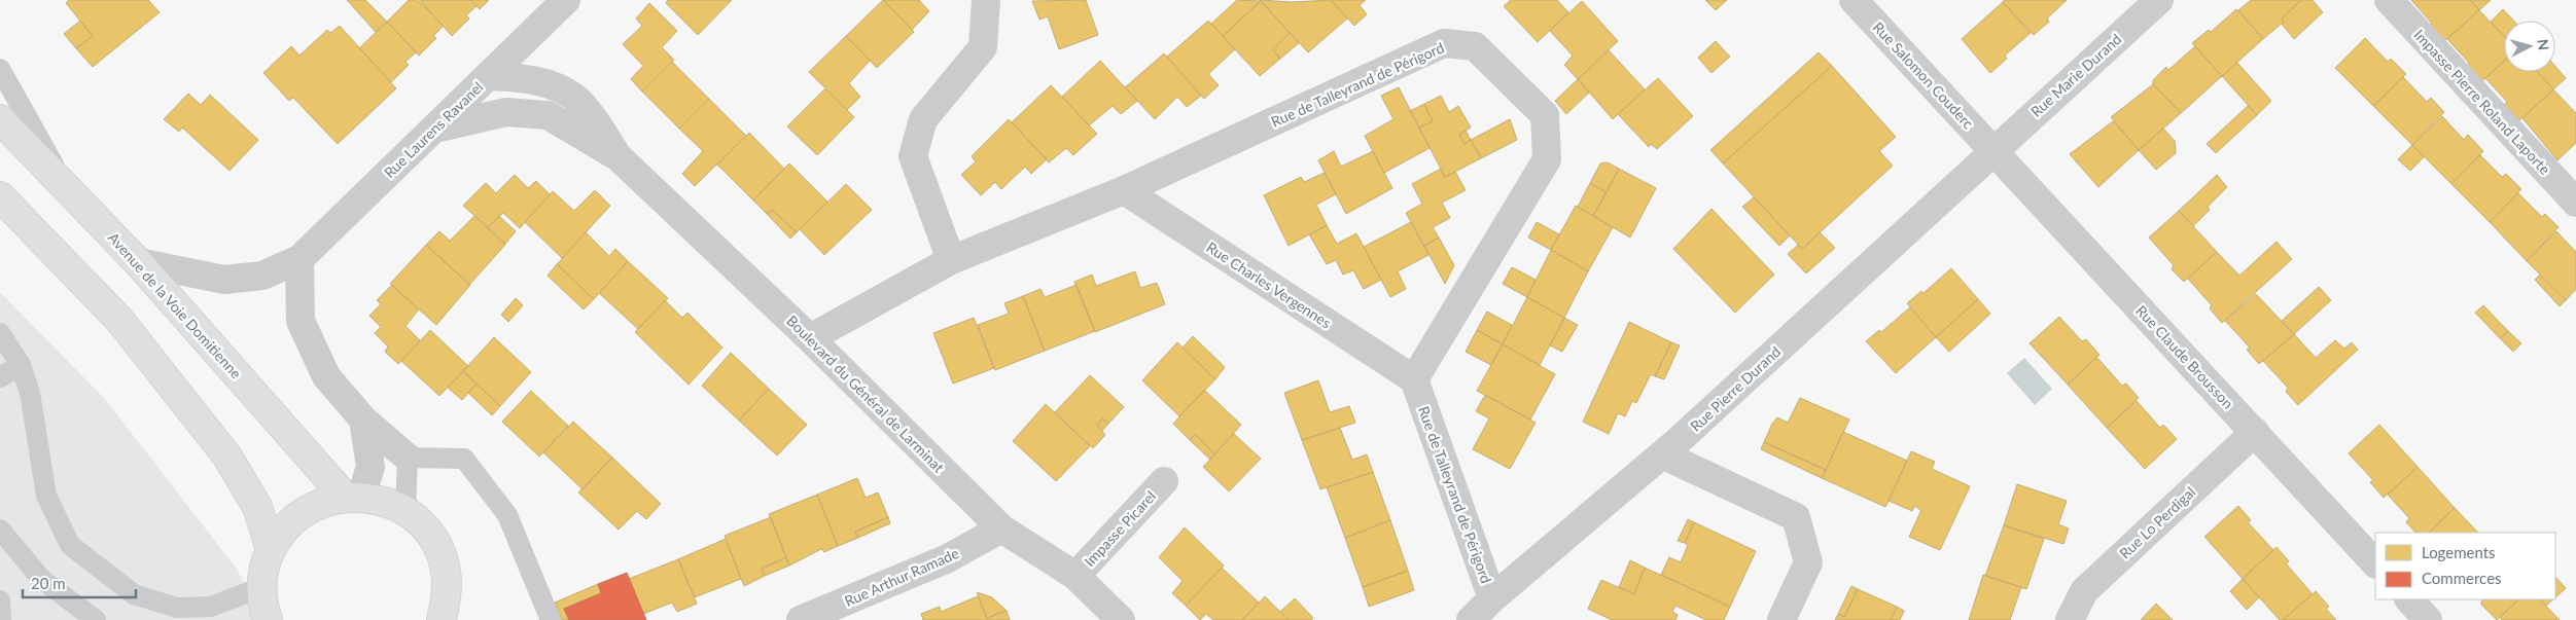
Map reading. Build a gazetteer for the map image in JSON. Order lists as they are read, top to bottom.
{
  "streets": {
    "main road": ["Avenue de la Voie Domitienne"],
    "street": [
      "Rue Salomon Couderc",
      "Rue Marie Durand",
      "Rue de Talleyrand de Périgord",
      "Impasse Pierre Roland Laporte",
      "Rue Laurens Ravanel",
      "Rue Charles Vergennes",
      "Rue Claude Brousson",
      "Rue Pierre Durand",
      "Boulevard du Général de Larminat",
      "Rue Lo Perdigal",
      "Impasse Picarel",
      "Rue Arthur Ramade"
    ]
  },
  "crossings": [
    ["Rue Salomon Couderc", "Rue Marie Durand"],
    ["Rue Salomon Couderc", "Rue Claude Brousson"],
    ["Rue Salomon Couderc", "Rue Pierre Durand"],
    ["Rue Marie Durand", "Rue Claude Brousson"],
    ["Rue Marie Durand", "Rue Pierre Durand"],
    ["Rue de Talleyrand de Périgord", "Rue Charles Vergennes"],
    ["Rue de Talleyrand de Périgord", "Rue Pierre Durand"],
    ["Rue de Talleyrand de Périgord", "Boulevard du Général de Larminat"],
    ["Rue Laurens Ravanel", "Avenue de la Voie Domitienne"],
    ["Rue Laurens Ravanel", "Boulevard du Général de Larminat"],
    ["Rue Claude Brousson", "Rue Pierre Durand"],
    ["Rue Claude Brousson", "Rue Lo Perdigal"],
    ["Boulevard du Général de Larminat", "Impasse Picarel"],
    ["Boulevard du Général de Larminat", "Rue Arthur Ramade"]
  ],
  "legend": ["Logements", "Commerces"],
  "scale_bar": "20 m",
  "north": "right"
}
